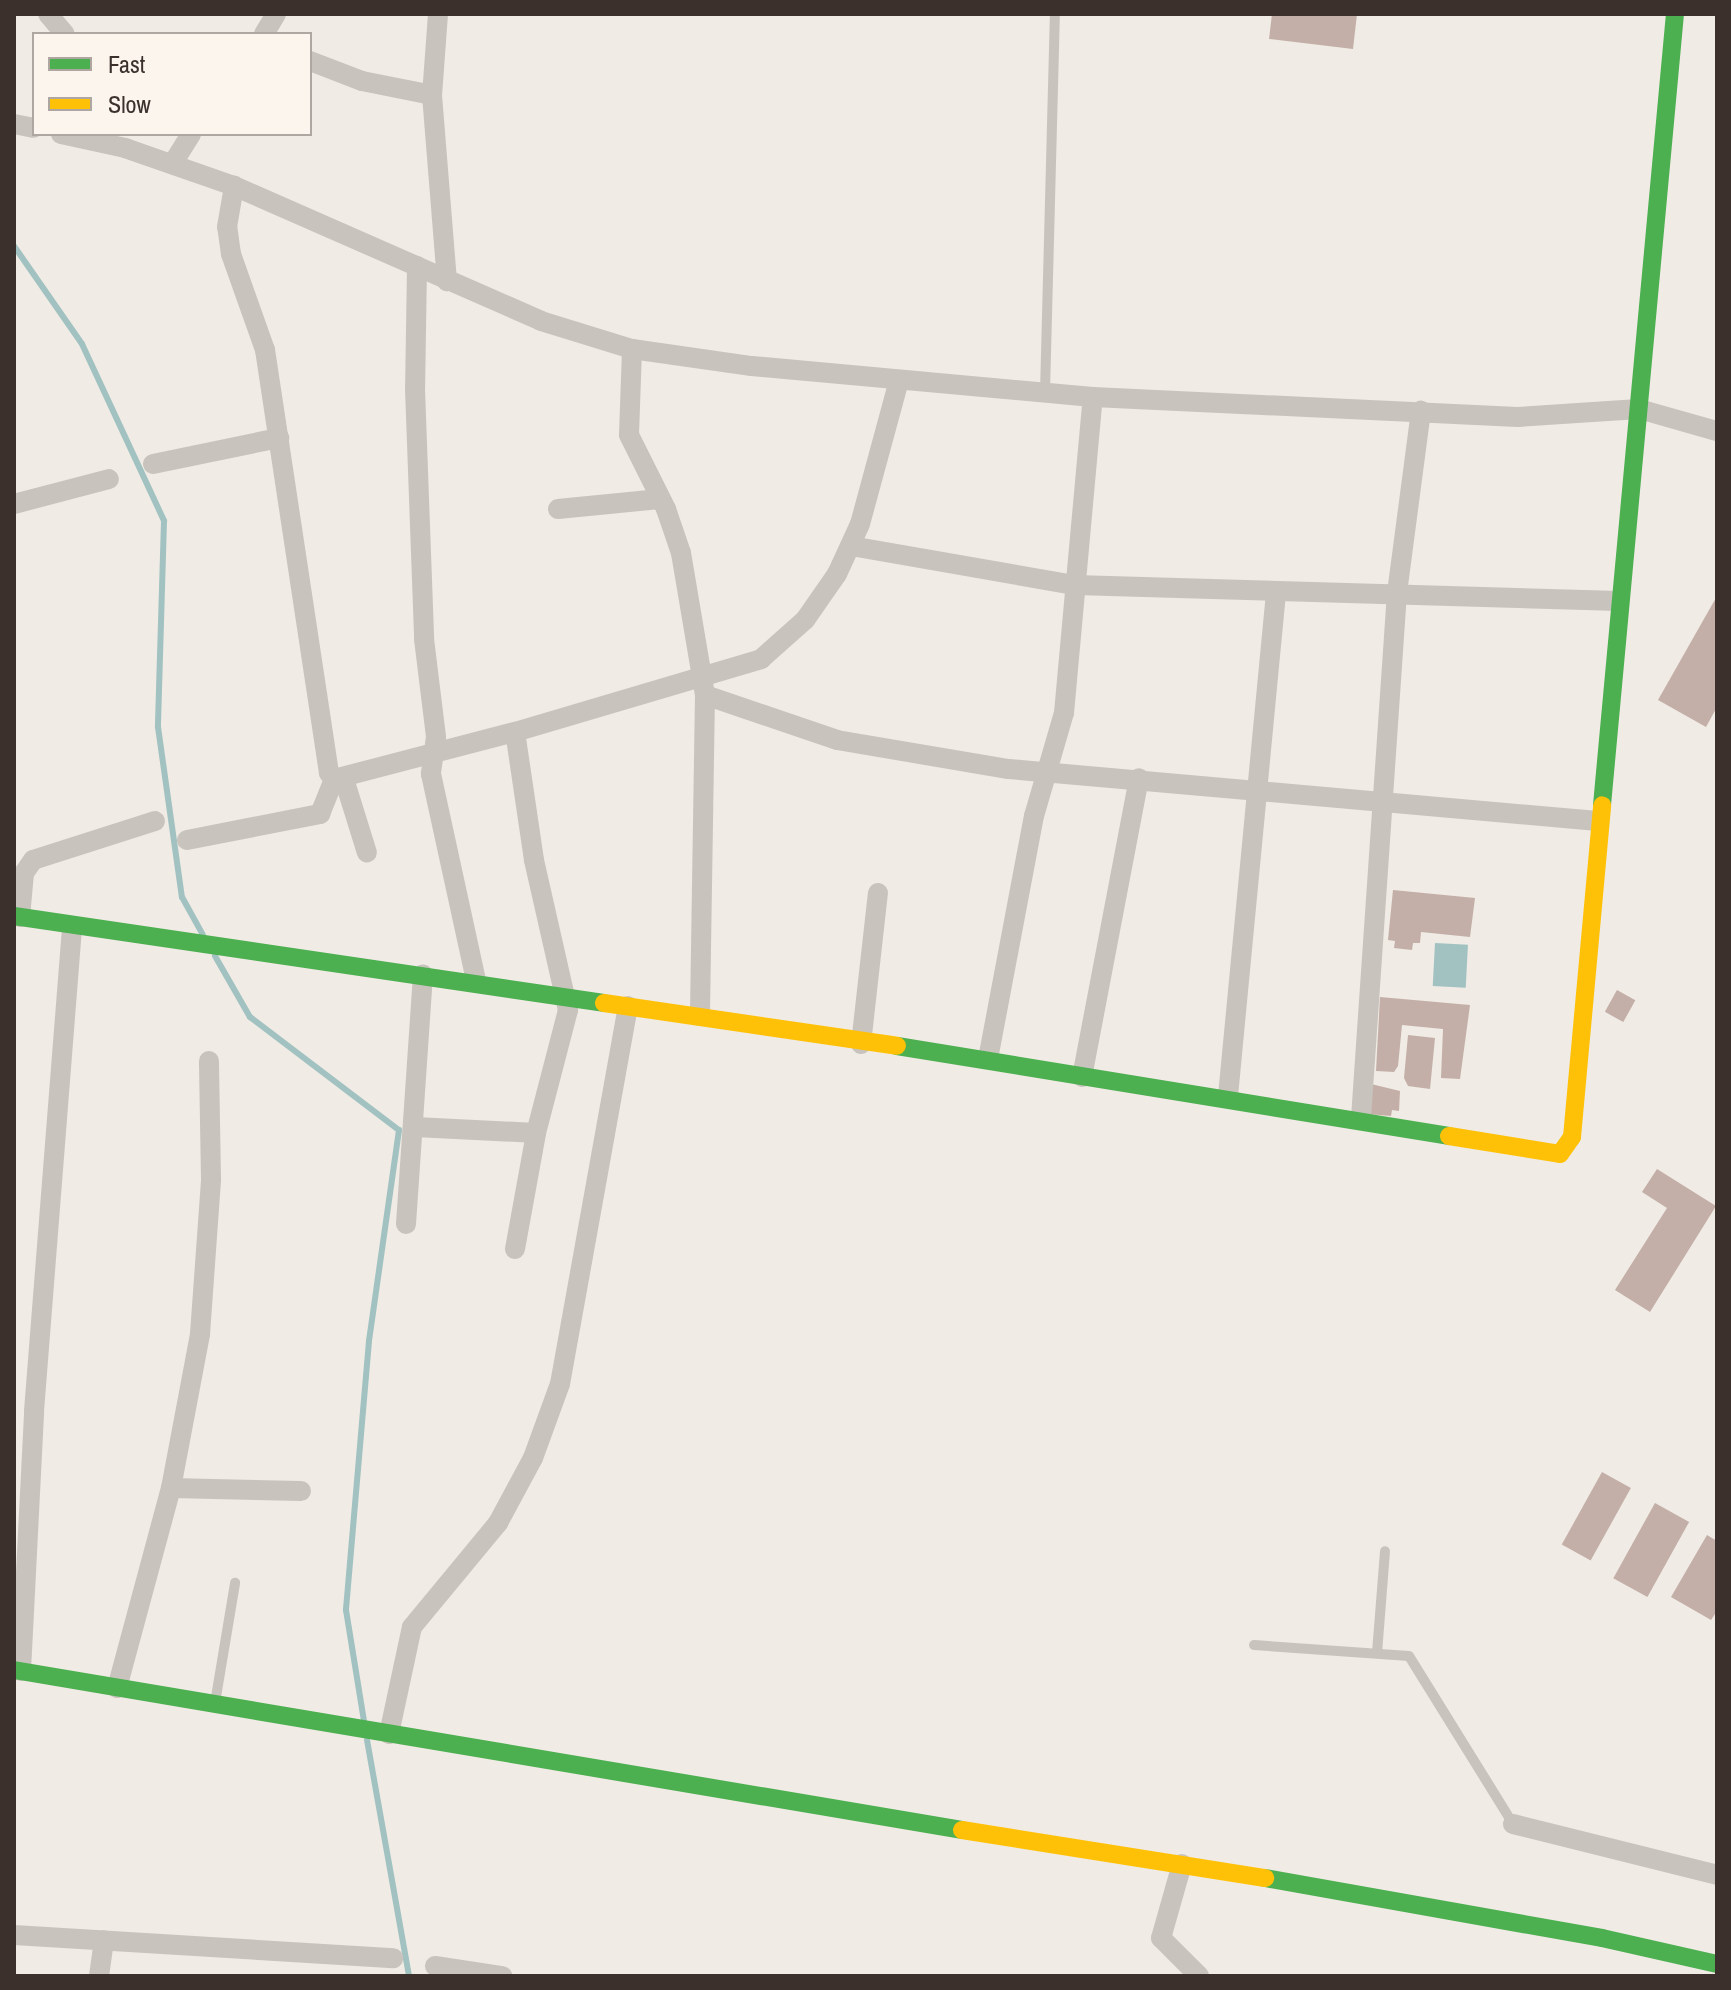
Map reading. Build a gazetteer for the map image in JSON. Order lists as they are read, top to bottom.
{
  "legend": ["Fast", "Slow"]
}
